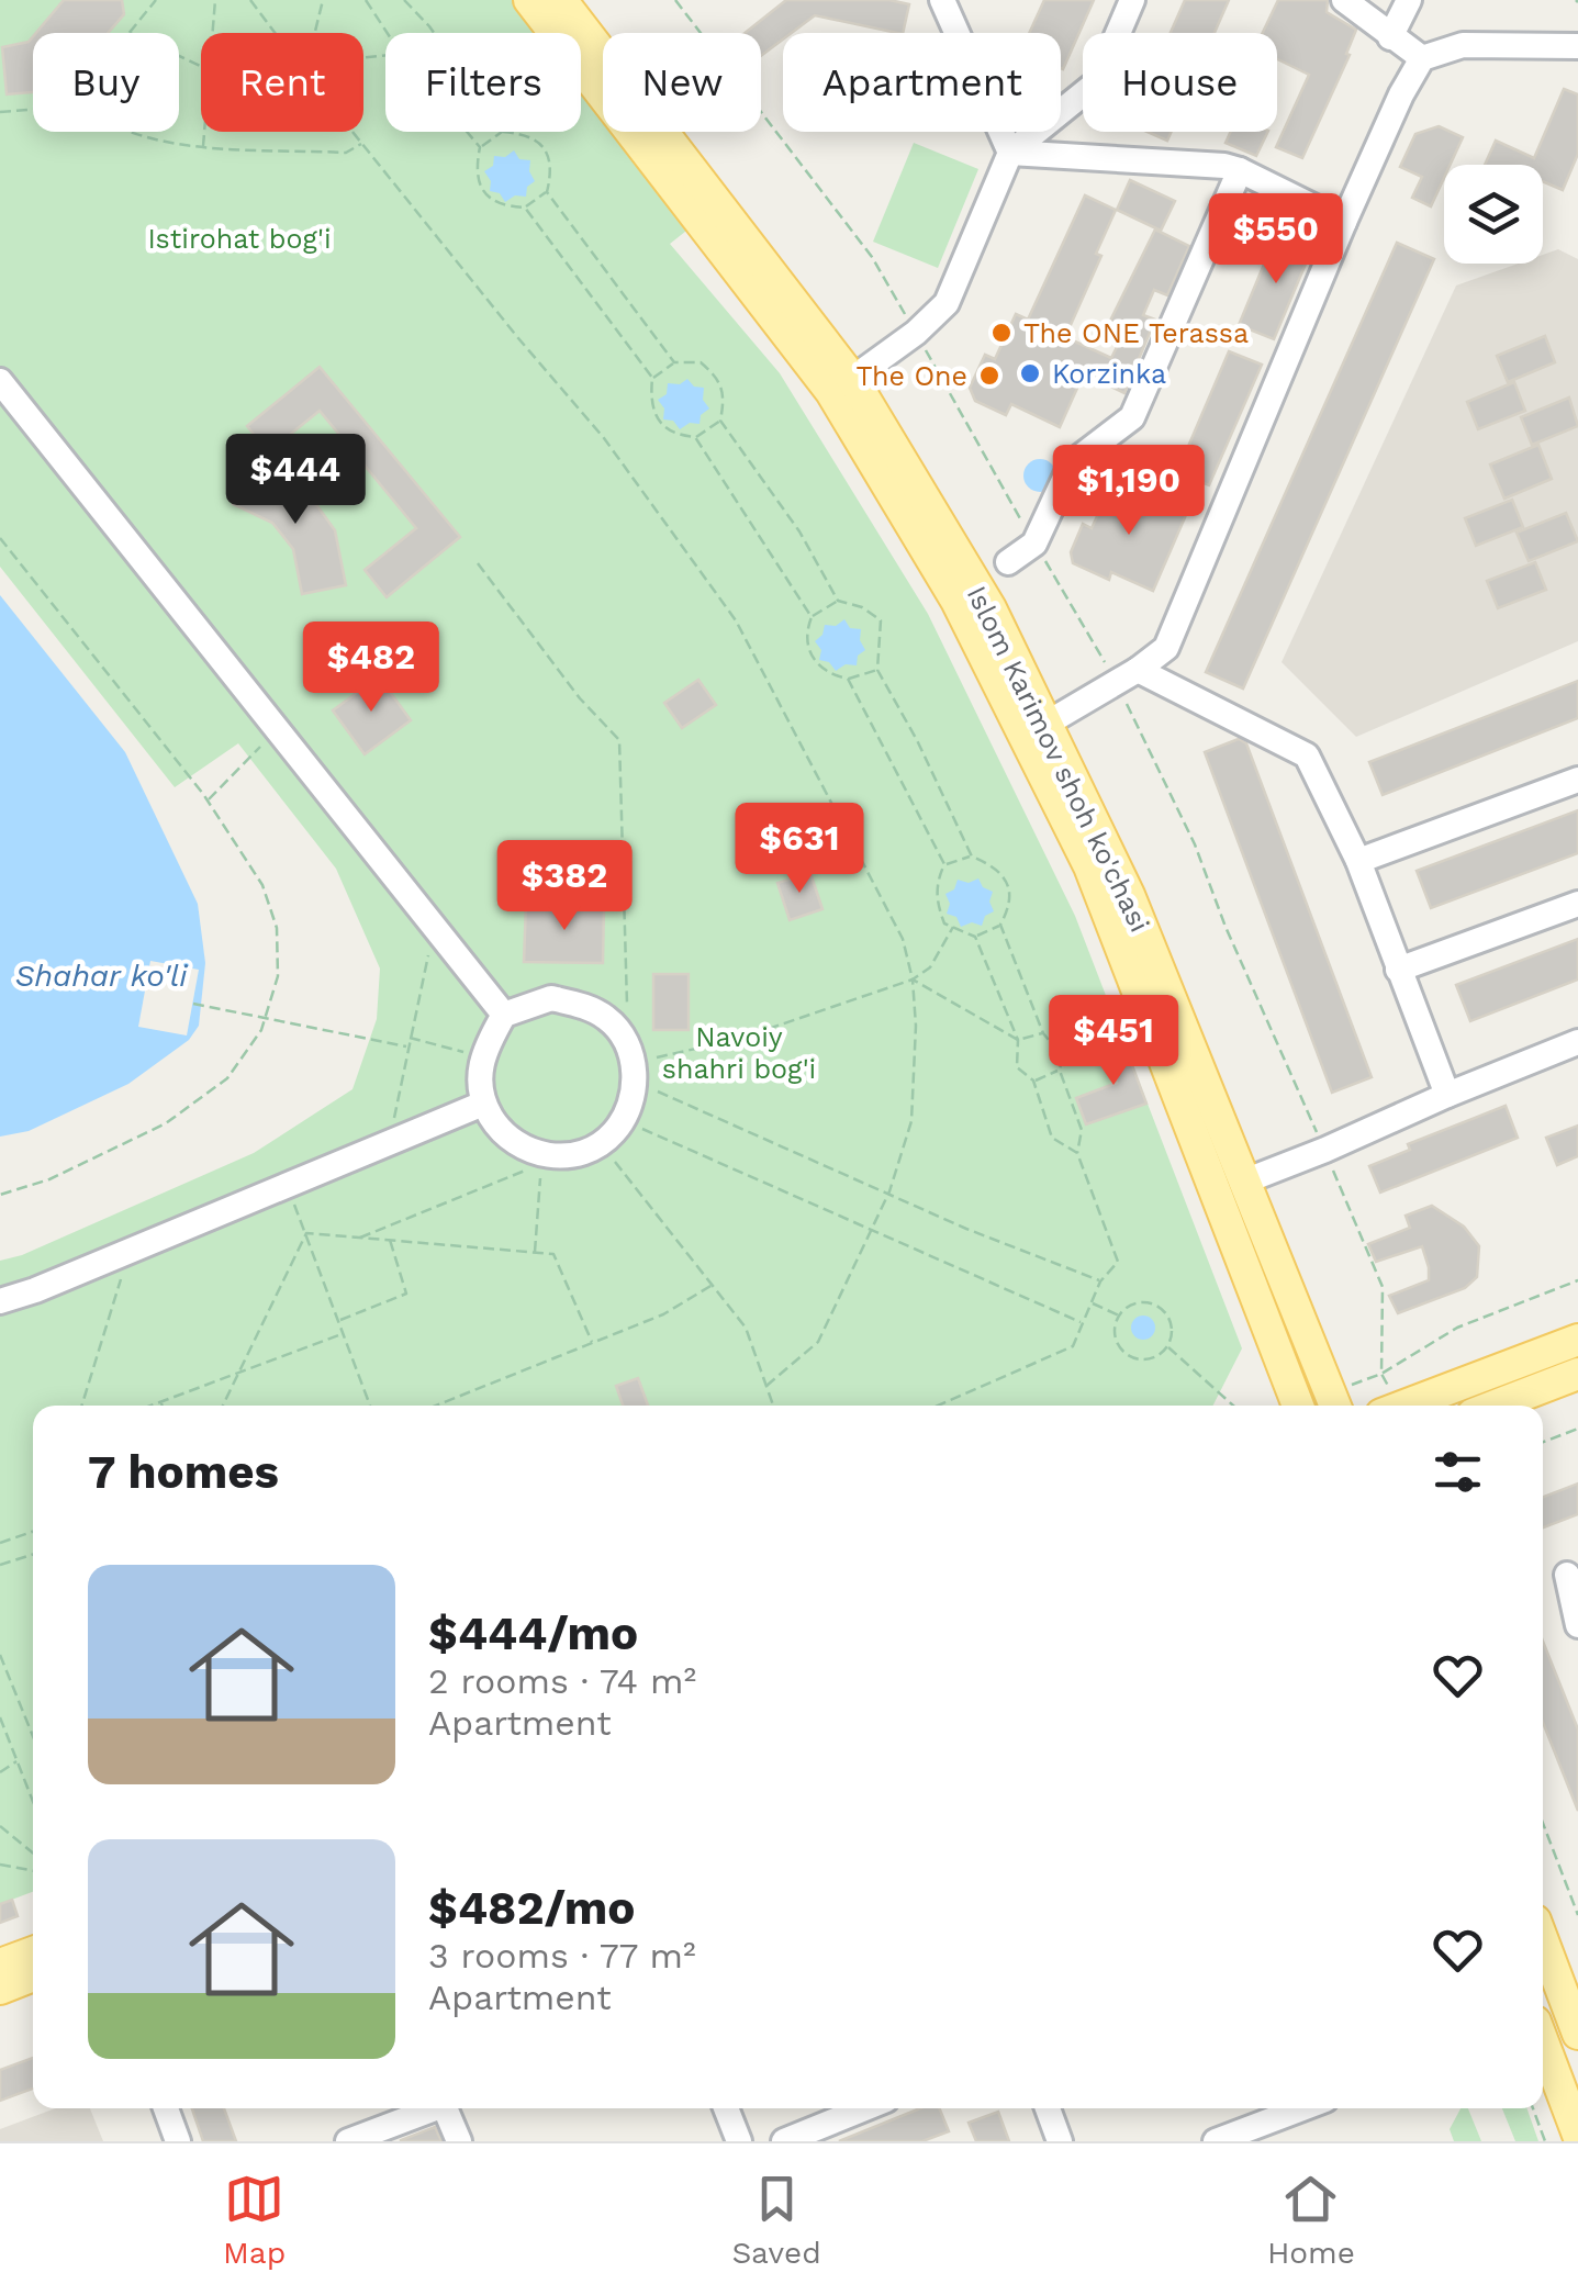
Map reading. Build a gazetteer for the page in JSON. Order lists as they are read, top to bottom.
{
  "streets": {
    "main road": ["Islom Karimov shoh ko'chasi"]
  },
  "water": ["Shahar ko'li"],
  "parks": ["Istirohat bog'i", "Navoiy shahri bog'i"],
  "places": ["The ONE Terassa", "Korzinka", "The One"],
  "page": {
    "chip": [
      "Buy",
      "Rent",
      "Filters",
      "New",
      "Apartment",
      "House"
    ],
    "price": [
      "$550",
      "$444",
      "$1,190",
      "$482",
      "$631",
      "$382",
      "$451"
    ],
    "heading": "7 homes",
    "list": [
      {
        "name": "$444/mo",
        "note": "2 rooms · 74 m² · Apartment"
      },
      {
        "name": "$482/mo",
        "note": "3 rooms · 77 m² · Apartment"
      }
    ],
    "tabs": ["Map", "Saved", "Home"]
  }
}
